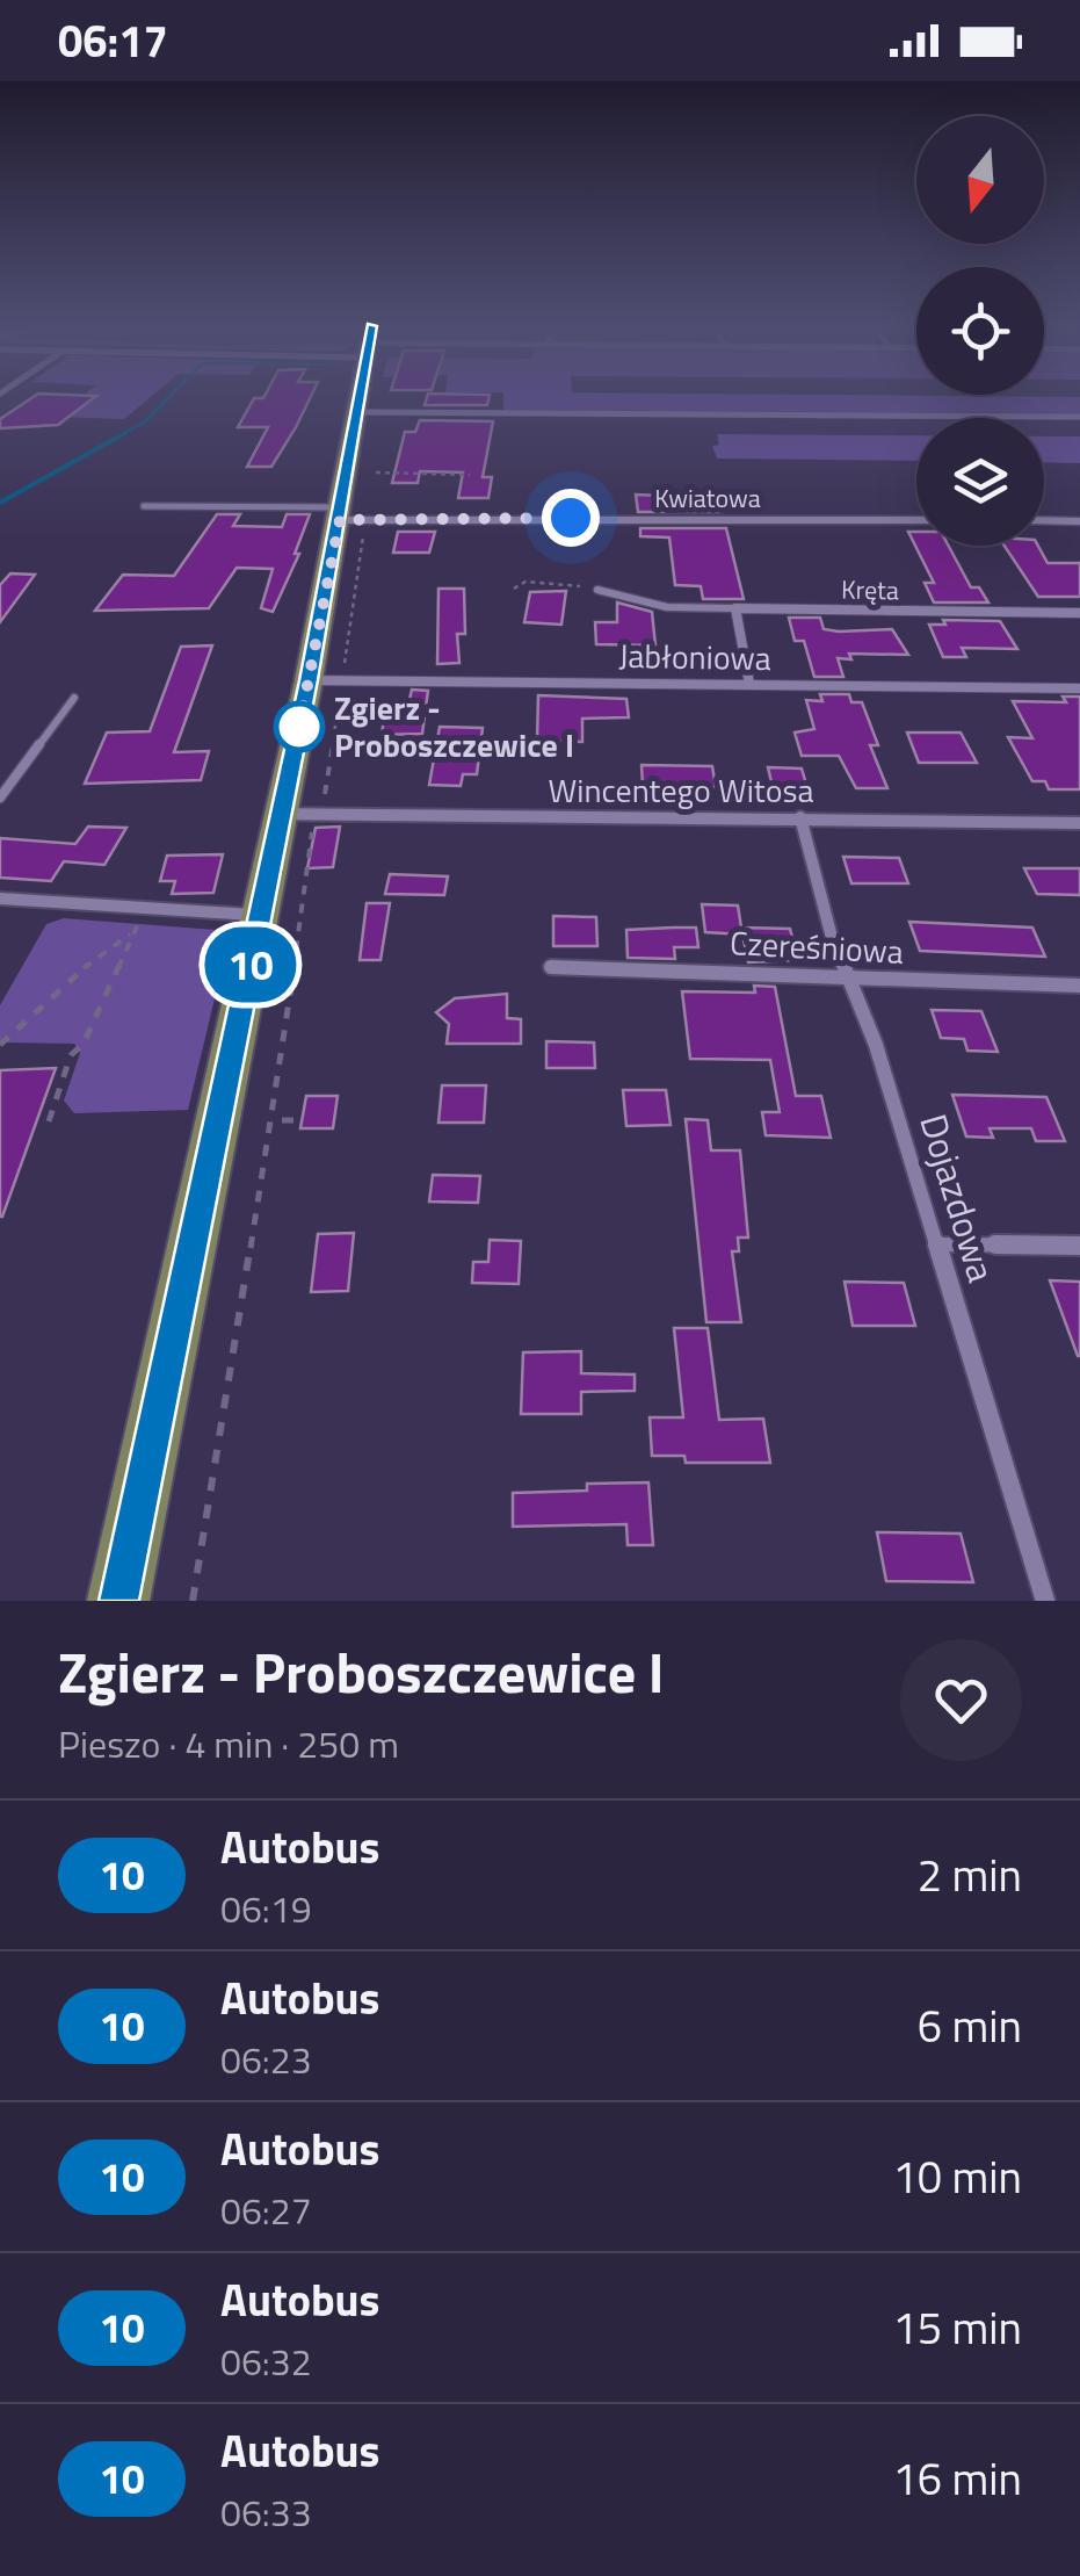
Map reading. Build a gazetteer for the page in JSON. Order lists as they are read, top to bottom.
{
  "streets": {
    "street": [
      "Kwiatowa",
      "Kręta",
      "Jabłoniowa",
      "Wincentego Witosa",
      "Czereśniowa",
      "Dojazdowa"
    ]
  },
  "crossings": [
    ["Wincentego Witosa", "Dojazdowa"],
    ["Czereśniowa", "Dojazdowa"]
  ],
  "places": ["Zgierz - Proboszczewice I"],
  "lines": ["bus line 10"],
  "north": "bottom",
  "page": {
    "status": "06:17",
    "on_map": "10",
    "heading": ["Zgierz - Proboszczewice I", "Pieszo · 4 min · 250 m"],
    "list": [
      {
        "mark": "10",
        "name": "Autobus",
        "note": "06:19",
        "value": "2 min"
      },
      {
        "mark": "10",
        "name": "Autobus",
        "note": "06:23",
        "value": "6 min"
      },
      {
        "mark": "10",
        "name": "Autobus",
        "note": "06:27",
        "value": "10 min"
      },
      {
        "mark": "10",
        "name": "Autobus",
        "note": "06:32",
        "value": "15 min"
      },
      {
        "mark": "10",
        "name": "Autobus",
        "note": "06:33",
        "value": "16 min"
      }
    ]
  }
}
